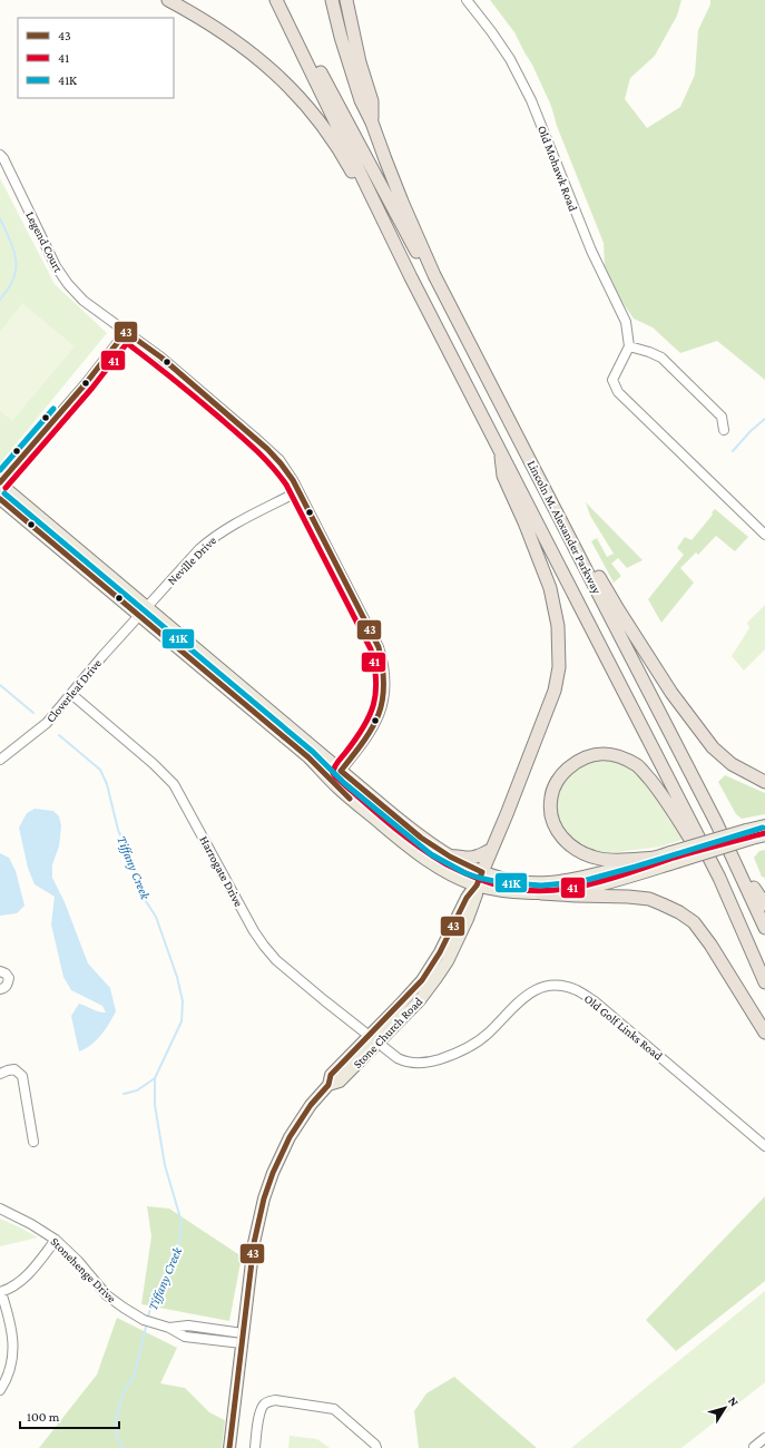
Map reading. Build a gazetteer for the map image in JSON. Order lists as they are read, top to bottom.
{
  "streets": {
    "highway": ["Lincoln M. Alexander Parkway"],
    "main road": ["Stone Church Road"],
    "street": [
      "Old Mohawk Road",
      "Legend Court",
      "Neville Drive",
      "Cloverleaf Drive",
      "Harrogate Drive",
      "Old Golf Links Road",
      "Stonehenge Drive"
    ]
  },
  "crossings": [
    ["Legend Court", "Neville Drive"],
    ["Neville Drive", "Cloverleaf Drive"],
    ["Cloverleaf Drive", "Harrogate Drive"],
    ["Harrogate Drive", "Old Golf Links Road"],
    ["Harrogate Drive", "Stone Church Road"],
    ["Old Golf Links Road", "Stone Church Road"],
    ["Stone Church Road", "Stonehenge Drive"]
  ],
  "water": ["Tiffany Creek"],
  "lines": ["transit line 43", "transit line 41", "transit line 41K"],
  "legend": ["43", "41", "41K"],
  "scale_bar": "100 m",
  "north": "top right"
}
